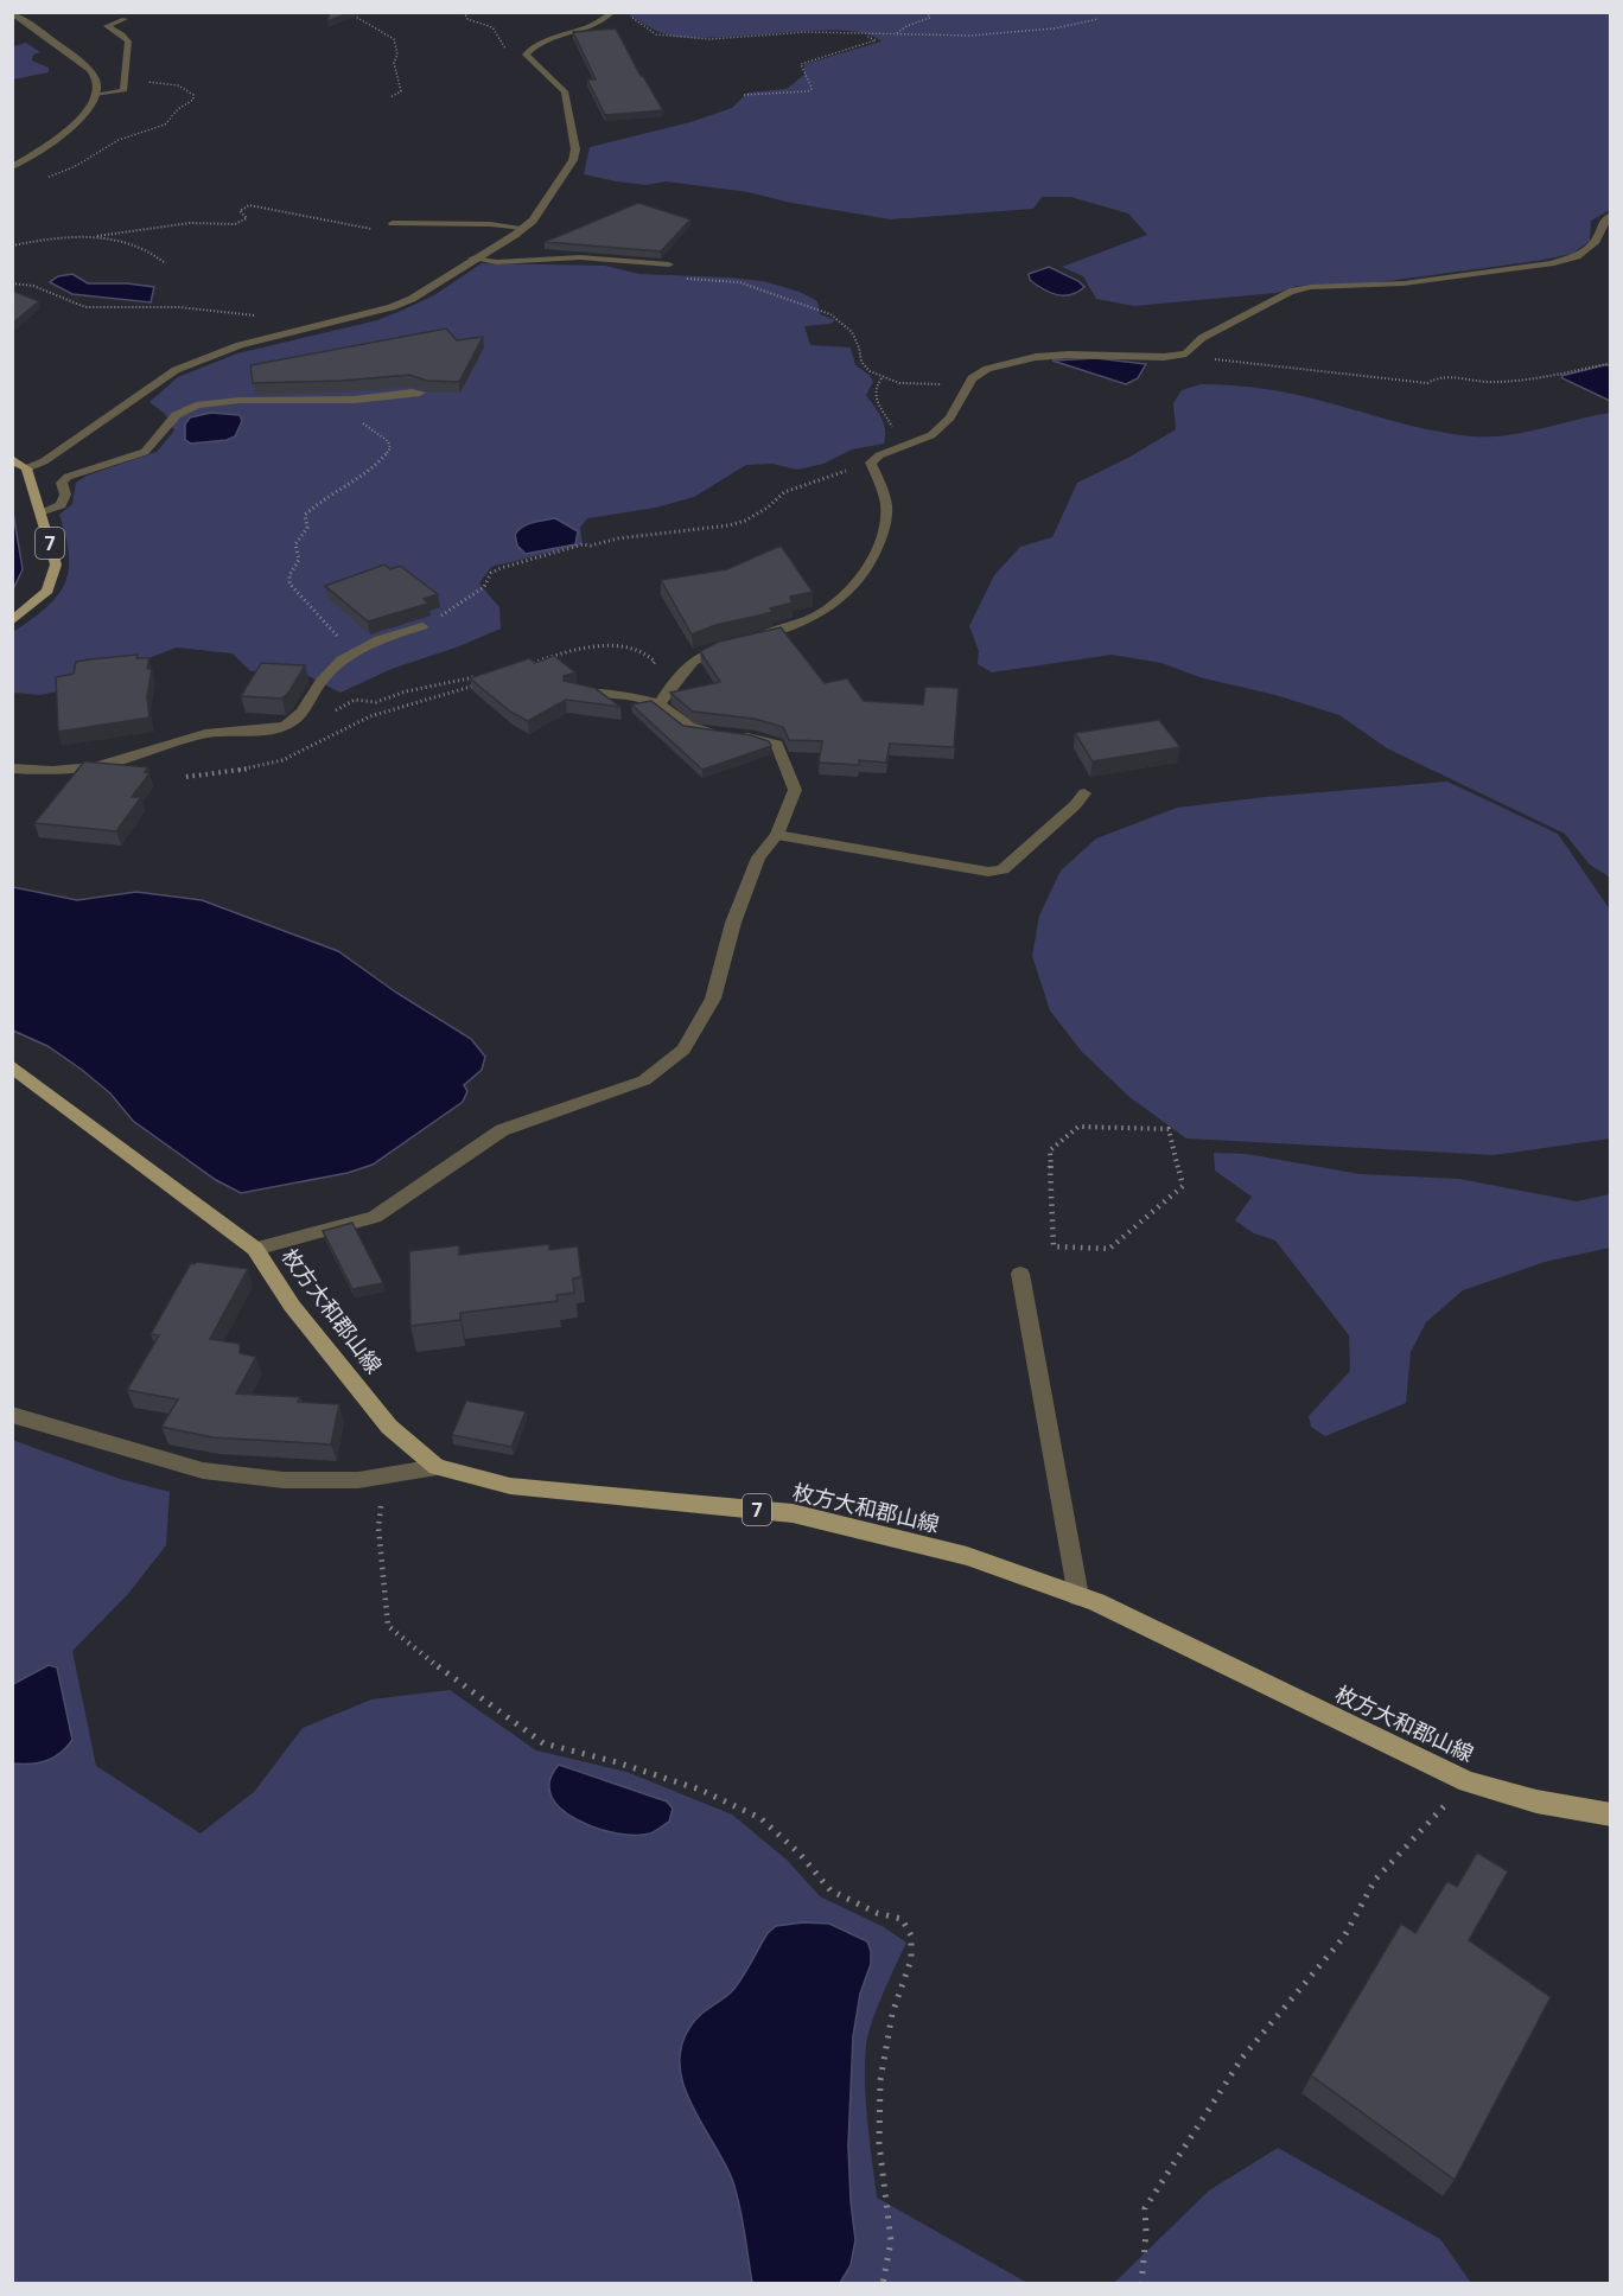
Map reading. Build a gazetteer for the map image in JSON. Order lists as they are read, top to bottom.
{
  "streets": {
    "main road": ["7", "枚方大和郡山線"]
  }
}
